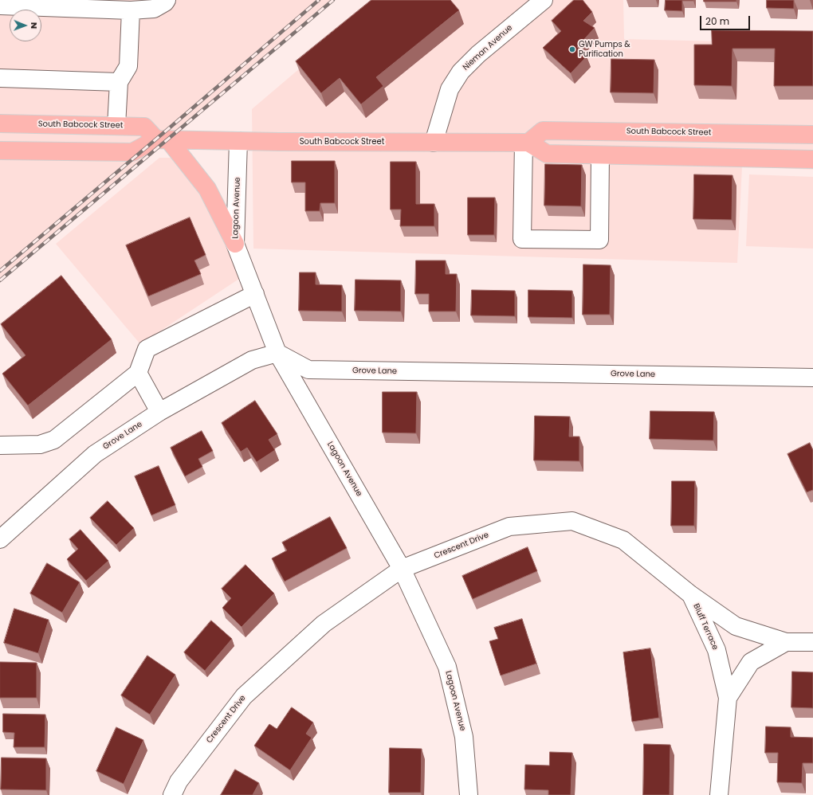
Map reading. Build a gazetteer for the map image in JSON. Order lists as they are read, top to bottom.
{
  "streets": {
    "main road": ["South Babcock Street"],
    "street": [
      "Nieman Avenue",
      "Lagoon Avenue",
      "Grove Lane",
      "Crescent Drive",
      "Bluff Terrace"
    ]
  },
  "crossings": [
    ["Nieman Avenue", "South Babcock Street"],
    ["South Babcock Street", "Lagoon Avenue"],
    ["Lagoon Avenue", "Grove Lane"],
    ["Lagoon Avenue", "Crescent Drive"],
    ["Crescent Drive", "Bluff Terrace"]
  ],
  "places": ["GW Pumps & Purification"],
  "scale_bar": "20 m",
  "north": "right"
}
